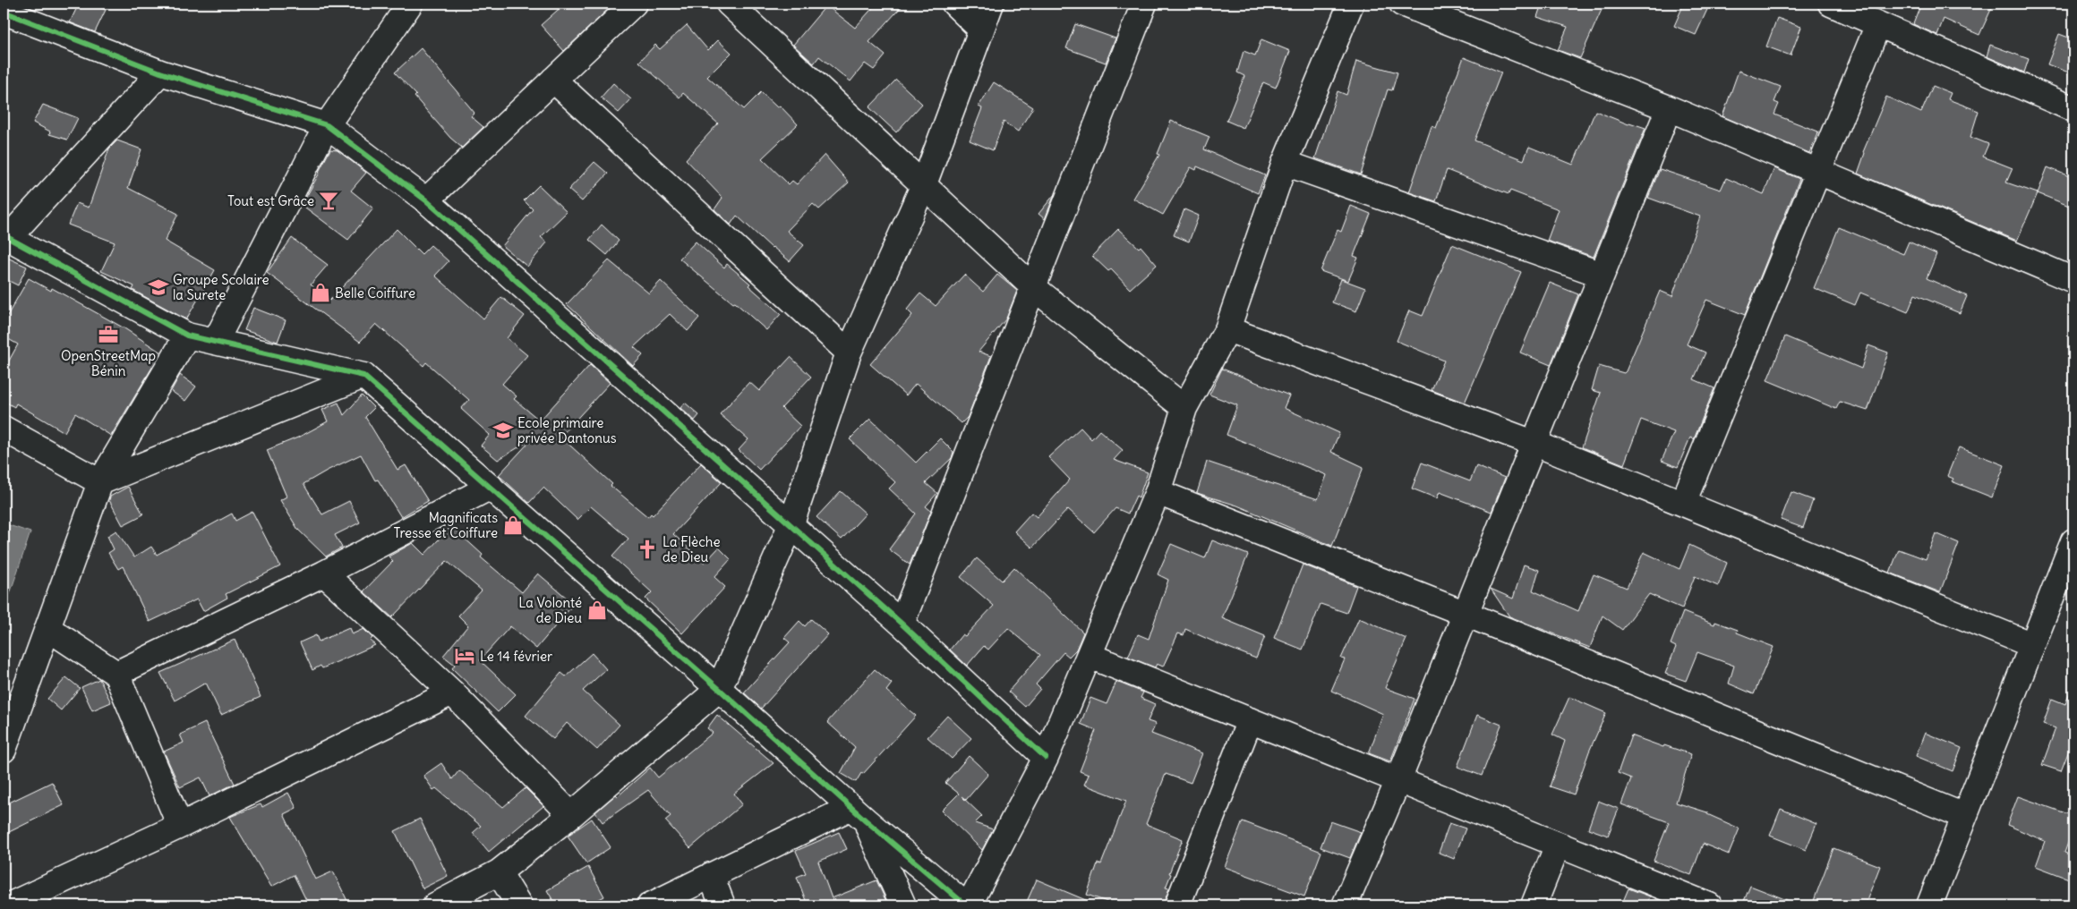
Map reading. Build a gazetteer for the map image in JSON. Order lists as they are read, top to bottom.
{
  "places": {
    "bar": ["Tout est Grâce"],
    "school or university": ["Groupe Scolaire la Surete", "Ecole primaire privée Dantonus"],
    "shop": ["Belle Coiffure", "Magnificats Tresse et Coiffure", "La Volonté de Dieu"],
    "office": ["OpenStreetMap Bénin"],
    "church": ["La Flèche de Dieu"],
    "hotel": ["Le 14 février"]
  }
}
